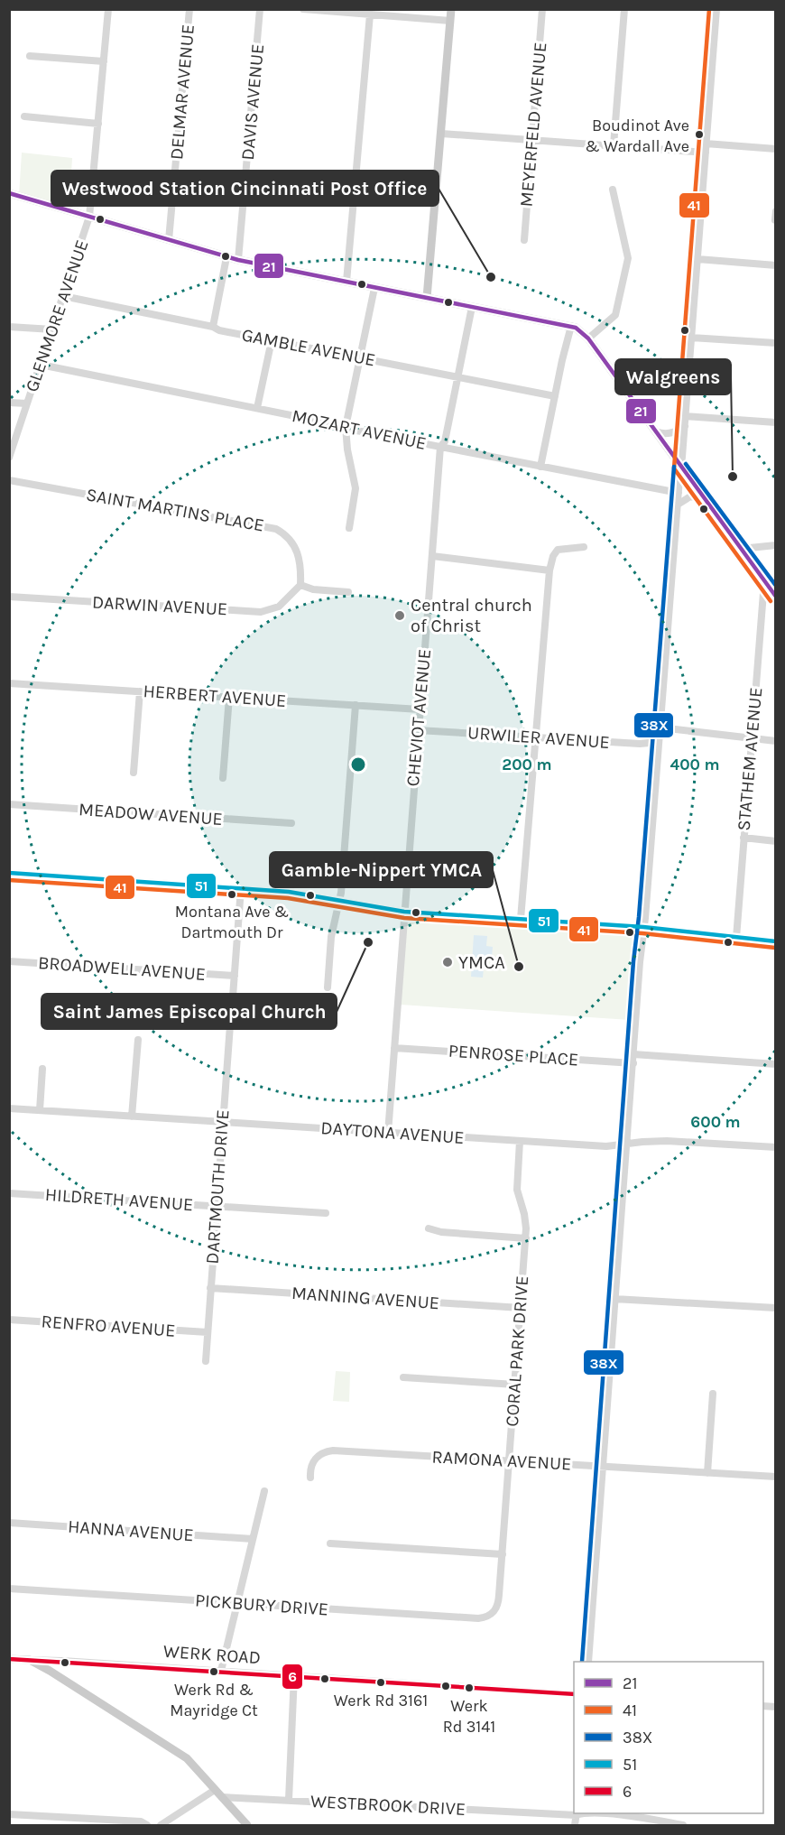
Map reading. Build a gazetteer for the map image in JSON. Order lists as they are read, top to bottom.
{
  "streets": {
    "main road": ["WERK ROAD"],
    "street": [
      "DELMAR AVENUE",
      "DAVIS AVENUE",
      "MEYERFELD AVENUE",
      "GLENMORE AVENUE",
      "GAMBLE AVENUE",
      "MOZART AVENUE",
      "SAINT MARTINS PLACE",
      "DARWIN AVENUE",
      "HERBERT AVENUE",
      "CHEVIOT AVENUE",
      "URWILER AVENUE",
      "STATHEM AVENUE",
      "MEADOW AVENUE",
      "BROADWELL AVENUE",
      "PENROSE PLACE",
      "DAYTONA AVENUE",
      "DARTMOUTH DRIVE",
      "HILDRETH AVENUE",
      "MANNING AVENUE",
      "RENFRO AVENUE",
      "CORAL PARK DRIVE",
      "RAMONA AVENUE",
      "HANNA AVENUE",
      "PICKBURY DRIVE",
      "WESTBROOK DRIVE"
    ]
  },
  "crossings": [
    ["GLENMORE AVENUE", "GAMBLE AVENUE"],
    ["GLENMORE AVENUE", "MOZART AVENUE"],
    ["GAMBLE AVENUE", "CHEVIOT AVENUE"],
    ["MOZART AVENUE", "CHEVIOT AVENUE"],
    ["SAINT MARTINS PLACE", "DARWIN AVENUE"],
    ["HERBERT AVENUE", "CHEVIOT AVENUE"],
    ["CHEVIOT AVENUE", "URWILER AVENUE"],
    ["CHEVIOT AVENUE", "PENROSE PLACE"],
    ["CHEVIOT AVENUE", "DAYTONA AVENUE"],
    ["DAYTONA AVENUE", "DARTMOUTH DRIVE"],
    ["DAYTONA AVENUE", "CORAL PARK DRIVE"],
    ["DARTMOUTH DRIVE", "HILDRETH AVENUE"],
    ["DARTMOUTH DRIVE", "MANNING AVENUE"],
    ["DARTMOUTH DRIVE", "RENFRO AVENUE"],
    ["MANNING AVENUE", "CORAL PARK DRIVE"],
    ["CORAL PARK DRIVE", "RAMONA AVENUE"],
    ["CORAL PARK DRIVE", "PICKBURY DRIVE"]
  ],
  "places": [
    "Boudinot Ave & Wardall Ave",
    "Westwood Station Cincinnati Post Office",
    "Walgreens",
    "Central church of Christ",
    "Montana Ave & Dartmouth Dr",
    "Saint James Episcopal Church",
    "YMCA",
    "Gamble-Nippert YMCA",
    "Werk Rd & Mayridge Ct",
    "Werk Rd 3161",
    "Werk Rd 3141"
  ],
  "lines": [
    "transit line 41",
    "transit line 21",
    "transit line 38X",
    "transit line 51",
    "transit line 6"
  ],
  "legend": [
    "21",
    "41",
    "38X",
    "51",
    "6"
  ],
  "rings": ["200 m", "400 m", "600 m"]
}
